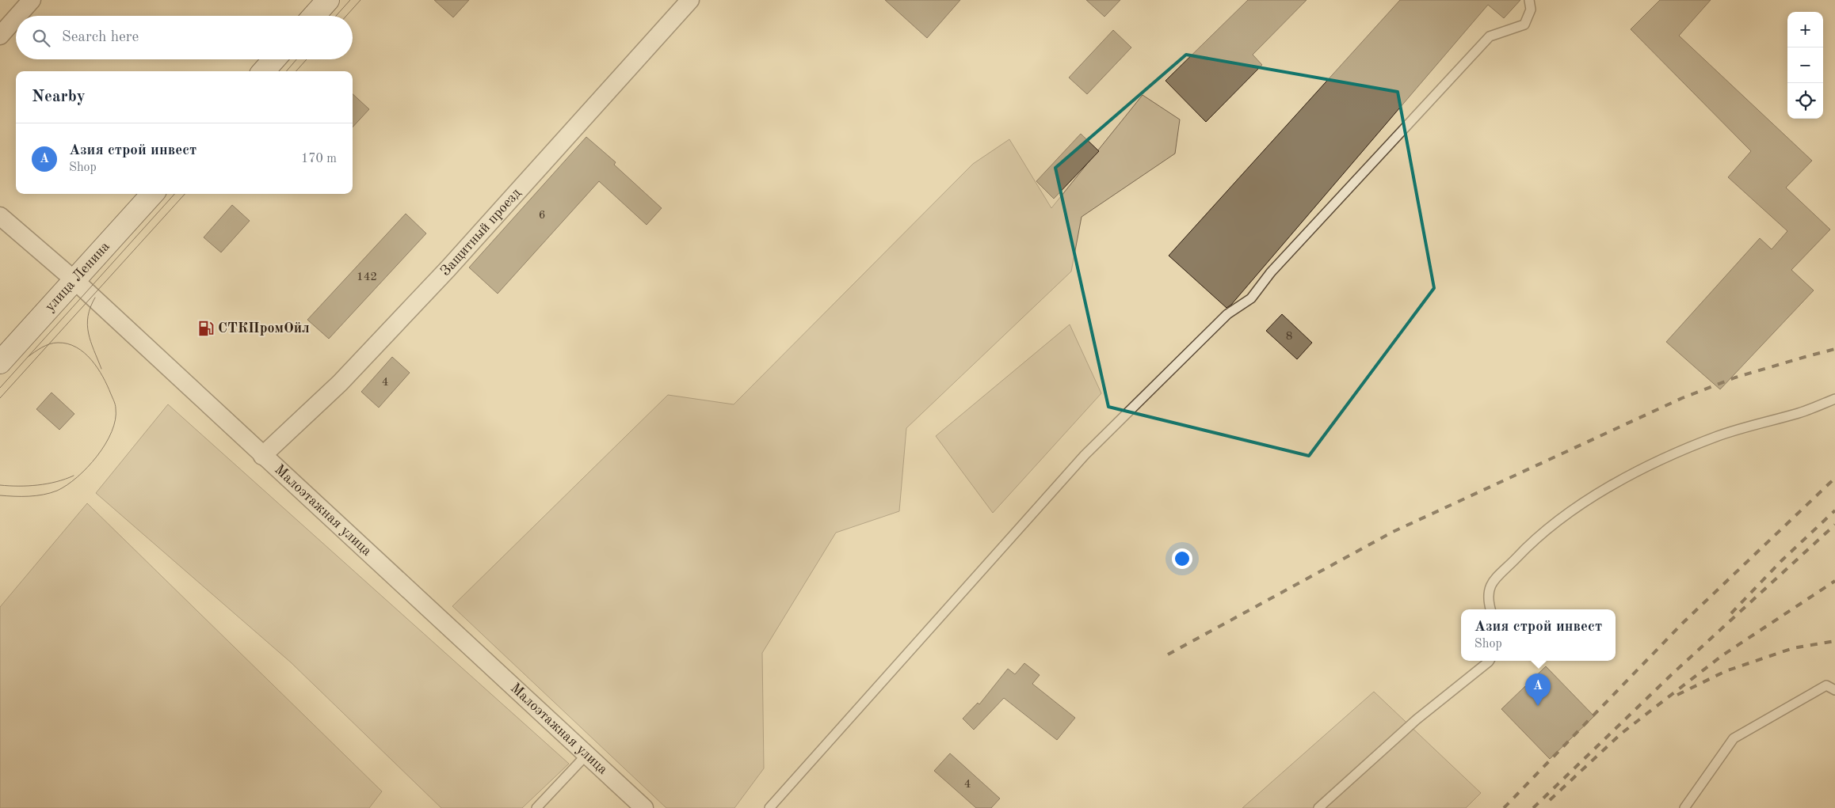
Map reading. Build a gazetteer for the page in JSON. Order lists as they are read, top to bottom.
{
  "streets": {
    "main road": ["улица Ленина"],
    "street": ["Защитный проезд", "Малоэтажная улица"]
  },
  "crossings": [
    ["Защитный проезд", "Малоэтажная улица"],
    ["улица Ленина", "Малоэтажная улица"]
  ],
  "places": {
    "fuel station": ["СТКПромОйл"]
  },
  "house_numbers": [
    "6",
    "142",
    "8",
    "4",
    "4"
  ],
  "page": {
    "map_buttons": ["+", "−"],
    "search": "Search here",
    "heading": "Nearby",
    "list": [
      {
        "mark": "A",
        "name": "Азия строй инвест",
        "note": "Shop",
        "value": "170 m"
      }
    ],
    "popup": ["Азия строй инвест", "Shop"],
    "pins": "A"
  }
}
